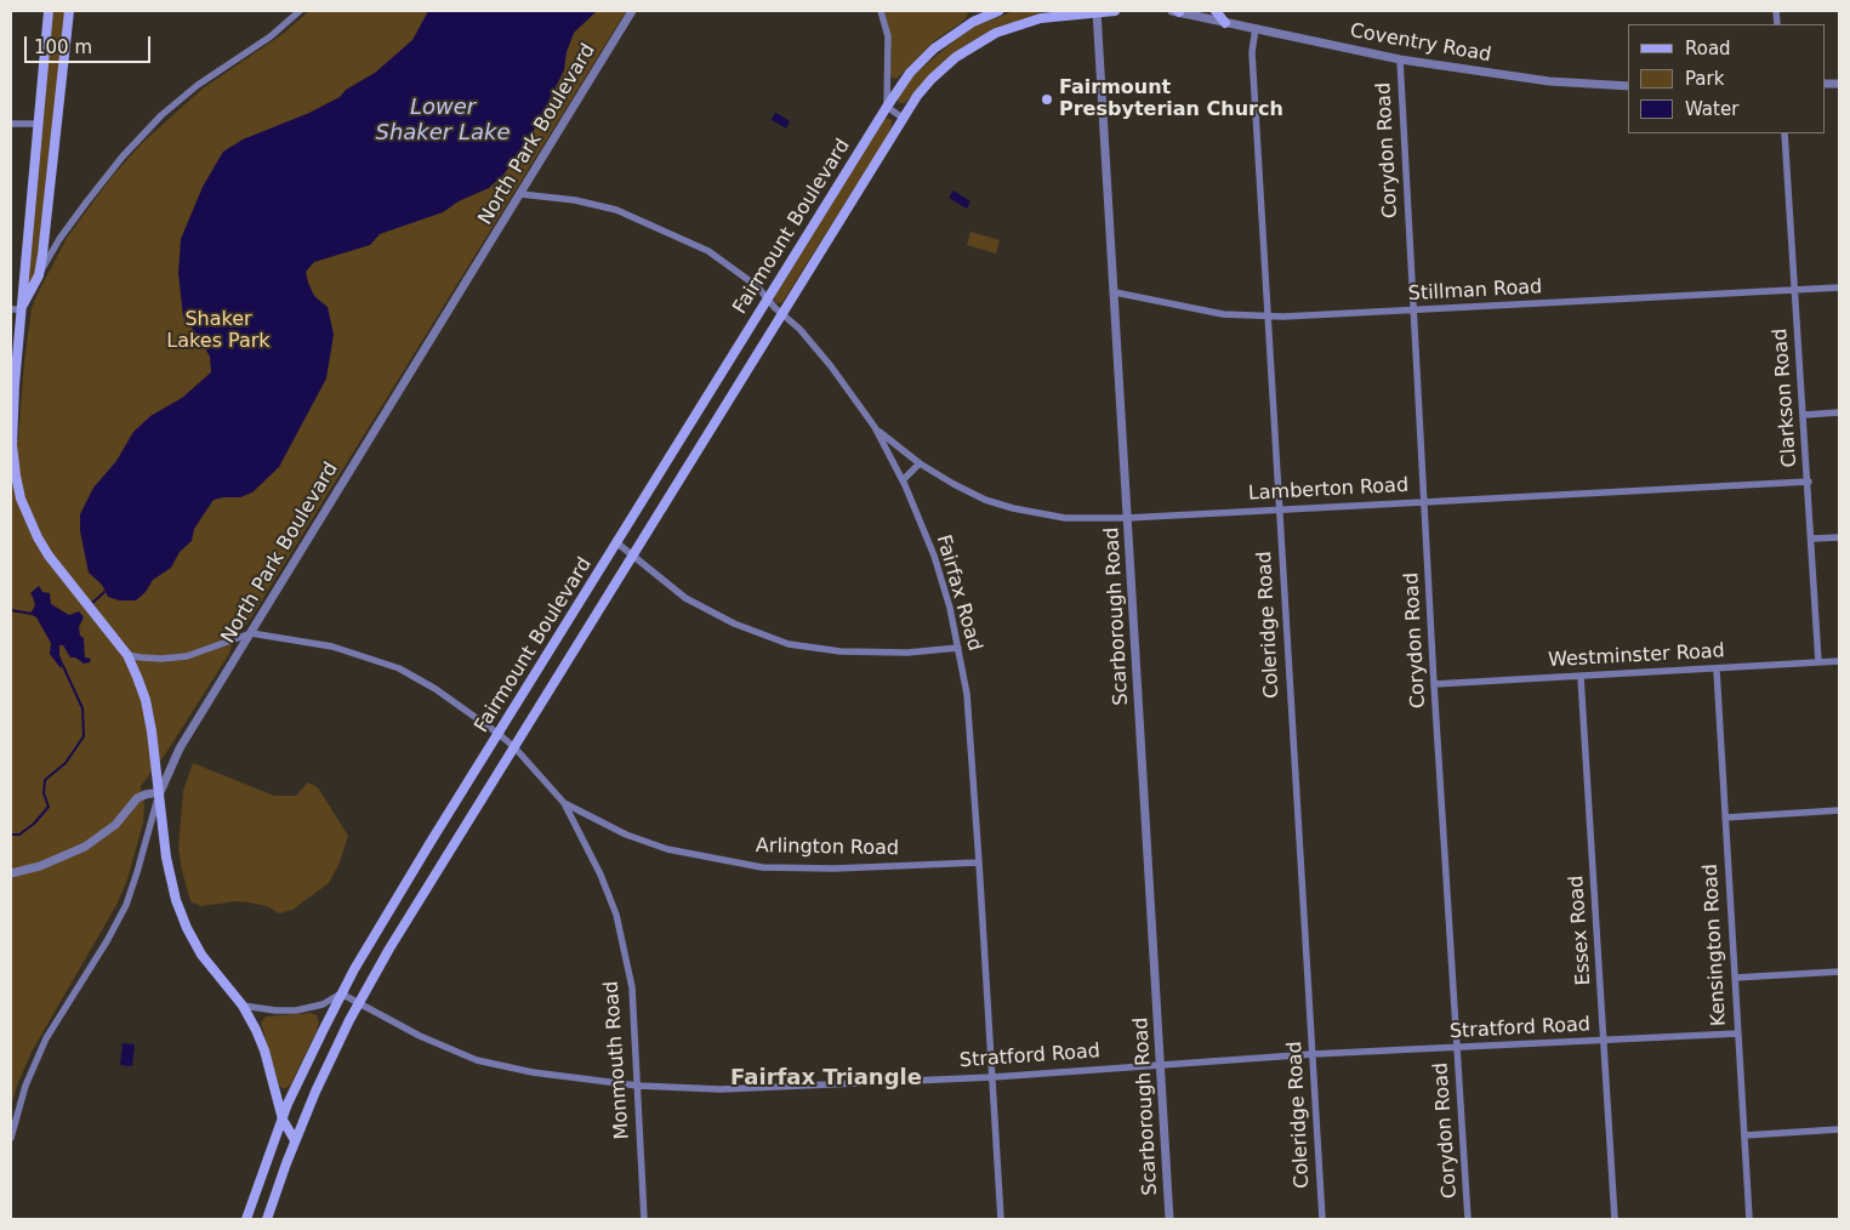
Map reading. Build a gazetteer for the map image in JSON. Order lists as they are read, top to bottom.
{
  "streets": {
    "main road": ["Fairmount Boulevard"],
    "street": [
      "Coventry Road",
      "North Park Boulevard",
      "Corydon Road",
      "Stillman Road",
      "Clarkson Road",
      "Lamberton Road",
      "Fairfax Road",
      "Scarborough Road",
      "Coleridge Road",
      "Westminster Road",
      "Arlington Road",
      "Essex Road",
      "Kensington Road",
      "Stratford Road",
      "Monmouth Road"
    ]
  },
  "crossings": [
    ["Coventry Road", "Corydon Road"],
    ["Coventry Road", "Coleridge Road"],
    ["North Park Boulevard", "Fairfax Road"],
    ["North Park Boulevard", "Arlington Road"],
    ["Corydon Road", "Stillman Road"],
    ["Corydon Road", "Lamberton Road"],
    ["Corydon Road", "Westminster Road"],
    ["Corydon Road", "Stratford Road"],
    ["Fairmount Boulevard", "Fairfax Road"],
    ["Fairmount Boulevard", "Scarborough Road"],
    ["Fairmount Boulevard", "Arlington Road"],
    ["Fairmount Boulevard", "Stratford Road"],
    ["Stillman Road", "Clarkson Road"],
    ["Stillman Road", "Scarborough Road"],
    ["Stillman Road", "Coleridge Road"],
    ["Clarkson Road", "Lamberton Road"],
    ["Clarkson Road", "Westminster Road"],
    ["Lamberton Road", "Fairfax Road"],
    ["Lamberton Road", "Scarborough Road"],
    ["Lamberton Road", "Coleridge Road"],
    ["Fairfax Road", "Arlington Road"],
    ["Fairfax Road", "Stratford Road"],
    ["Scarborough Road", "Stratford Road"],
    ["Coleridge Road", "Stratford Road"],
    ["Westminster Road", "Essex Road"],
    ["Westminster Road", "Kensington Road"],
    ["Arlington Road", "Monmouth Road"],
    ["Essex Road", "Stratford Road"],
    ["Kensington Road", "Stratford Road"],
    ["Stratford Road", "Monmouth Road"]
  ],
  "districts": ["Fairfax Triangle"],
  "water": ["Lower Shaker Lake"],
  "parks": ["Shaker Lakes Park"],
  "places": ["Fairmount Presbyterian Church"],
  "legend": ["Road", "Park", "Water"],
  "scale_bar": "100 m"
}
